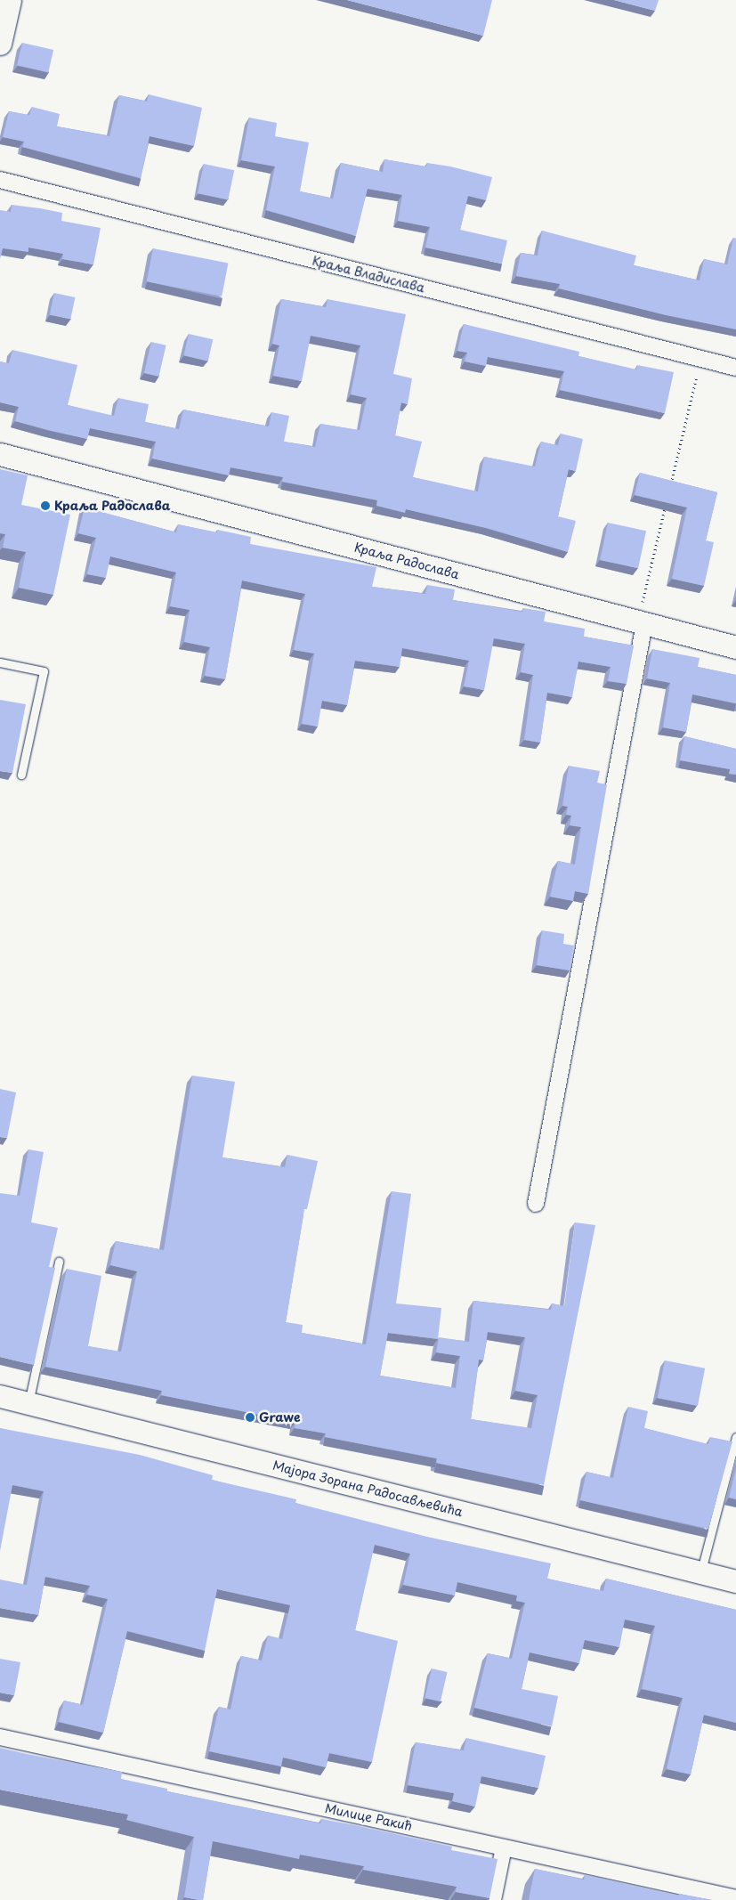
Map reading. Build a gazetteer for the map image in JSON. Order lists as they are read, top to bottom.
{
  "streets": {
    "street": [
      "Краља Владислава",
      "Краља Радослава",
      "Мајора Зорана Радосављевића",
      "Милице Ракић"
    ]
  },
  "places": ["Краља Радослава", "Grawe"]
}
